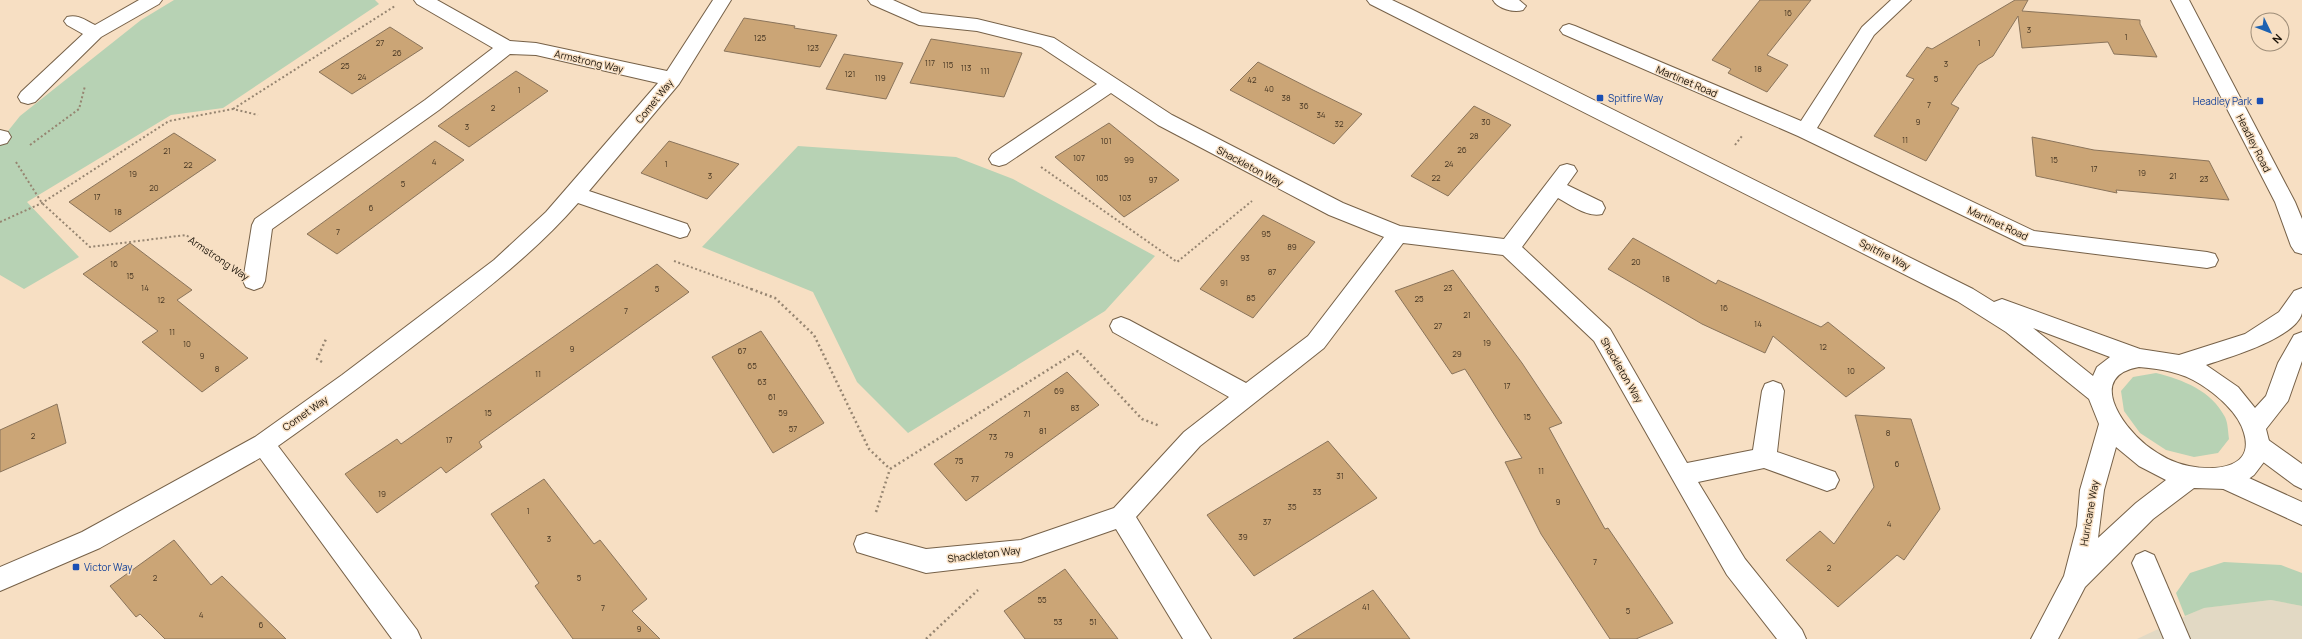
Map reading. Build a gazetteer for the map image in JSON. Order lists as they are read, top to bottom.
{
  "streets": {
    "street": [
      "Armstrong Way",
      "Martinet Road",
      "Comet Way",
      "Headley Road",
      "Shackleton Way",
      "Spitfire Way",
      "Hurricane Way"
    ]
  },
  "crossings": [
    ["Armstrong Way", "Comet Way"],
    ["Spitfire Way", "Hurricane Way"]
  ],
  "places": {
    "transit": ["Spitfire Way", "Headley Park", "Victor Way"]
  },
  "house_numbers": [
    "16",
    "3",
    "1",
    "125",
    "27",
    "1",
    "123",
    "26",
    "117",
    "3",
    "115",
    "25",
    "113",
    "18",
    "111",
    "121",
    "24",
    "119",
    "5",
    "42",
    "40",
    "1",
    "38",
    "7",
    "36",
    "2",
    "34",
    "30",
    "9",
    "32",
    "3",
    "28",
    "11",
    "101",
    "26",
    "21",
    "107",
    "99",
    "15",
    "4",
    "1",
    "24",
    "22",
    "17",
    "19",
    "19",
    "3",
    "21",
    "105",
    "22",
    "23",
    "97",
    "5",
    "20",
    "17",
    "103",
    "6",
    "18",
    "7",
    "95",
    "89",
    "93",
    "20",
    "16",
    "87",
    "15",
    "18",
    "91",
    "14",
    "23",
    "5",
    "85",
    "25",
    "12",
    "16",
    "7",
    "21",
    "14",
    "27",
    "11",
    "19",
    "10",
    "12",
    "9",
    "67",
    "29",
    "9",
    "65",
    "8",
    "10",
    "11",
    "63",
    "17",
    "69",
    "61",
    "83",
    "15",
    "59",
    "71",
    "15",
    "57",
    "81",
    "8",
    "2",
    "73",
    "17",
    "79",
    "75",
    "6",
    "11",
    "31",
    "77",
    "33",
    "19",
    "9",
    "35",
    "1",
    "37",
    "4",
    "39",
    "3",
    "7",
    "2",
    "2",
    "5",
    "55",
    "41",
    "7",
    "5",
    "4",
    "53",
    "51",
    "6",
    "9"
  ],
  "north": "bottom right"
}
